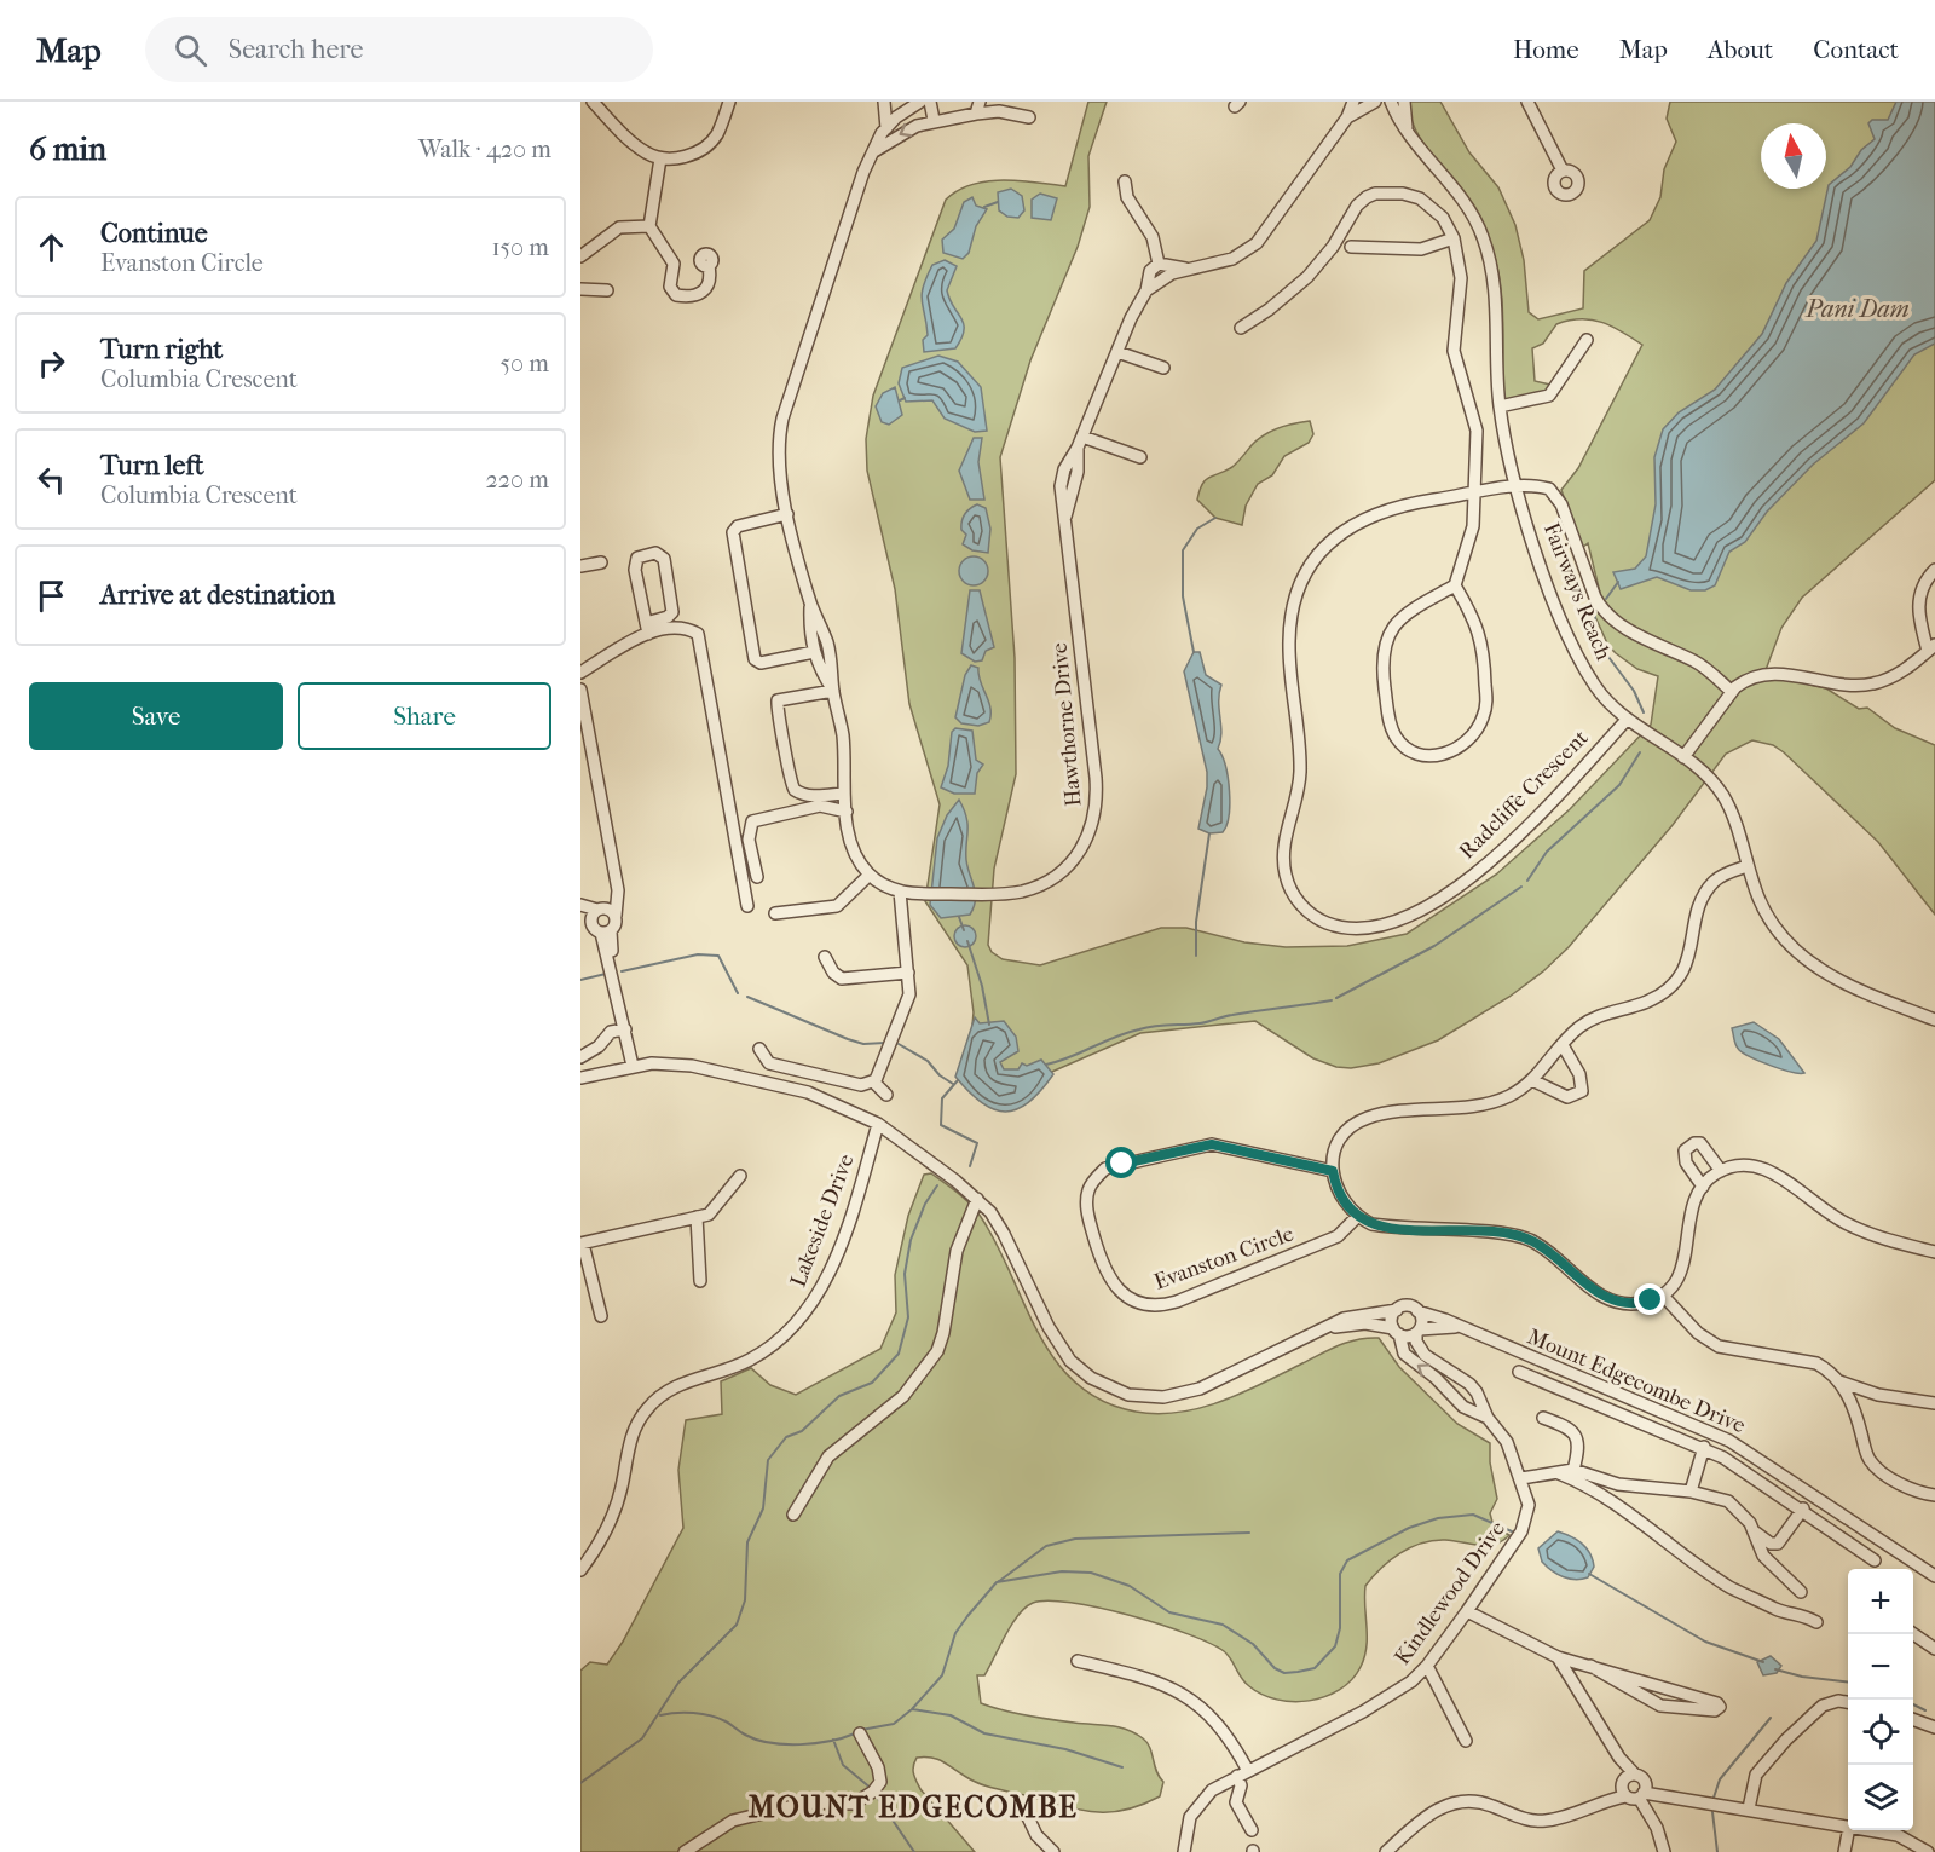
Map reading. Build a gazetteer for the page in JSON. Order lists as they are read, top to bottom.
{
  "streets": {
    "street": [
      "Fairways Reach",
      "Hawthorne Drive",
      "Radcliffe Crescent",
      "Lakeside Drive",
      "Evanston Circle",
      "Mount Edgecombe Drive",
      "Kindlewood Drive"
    ]
  },
  "crossings": [
    ["Fairways Reach", "Radcliffe Crescent"],
    ["Mount Edgecombe Drive", "Kindlewood Drive"]
  ],
  "districts": ["MOUNT EDGECOMBE"],
  "water": ["Pani Dam"],
  "north": "top",
  "page": {
    "header": "Map",
    "search": "Search here",
    "nav": [
      "Home",
      "Map",
      "About",
      "Contact"
    ],
    "heading": ["6 min", "Walk · 420 m"],
    "list": [
      ["Continue", "Evanston Circle", "150 m"],
      ["Turn right", "Columbia Crescent", "50 m"],
      ["Turn left", "Columbia Crescent", "220 m"],
      "Arrive at destination"
    ],
    "buttons": ["Save", "Share"],
    "map_buttons": ["+", "−"]
  }
}
